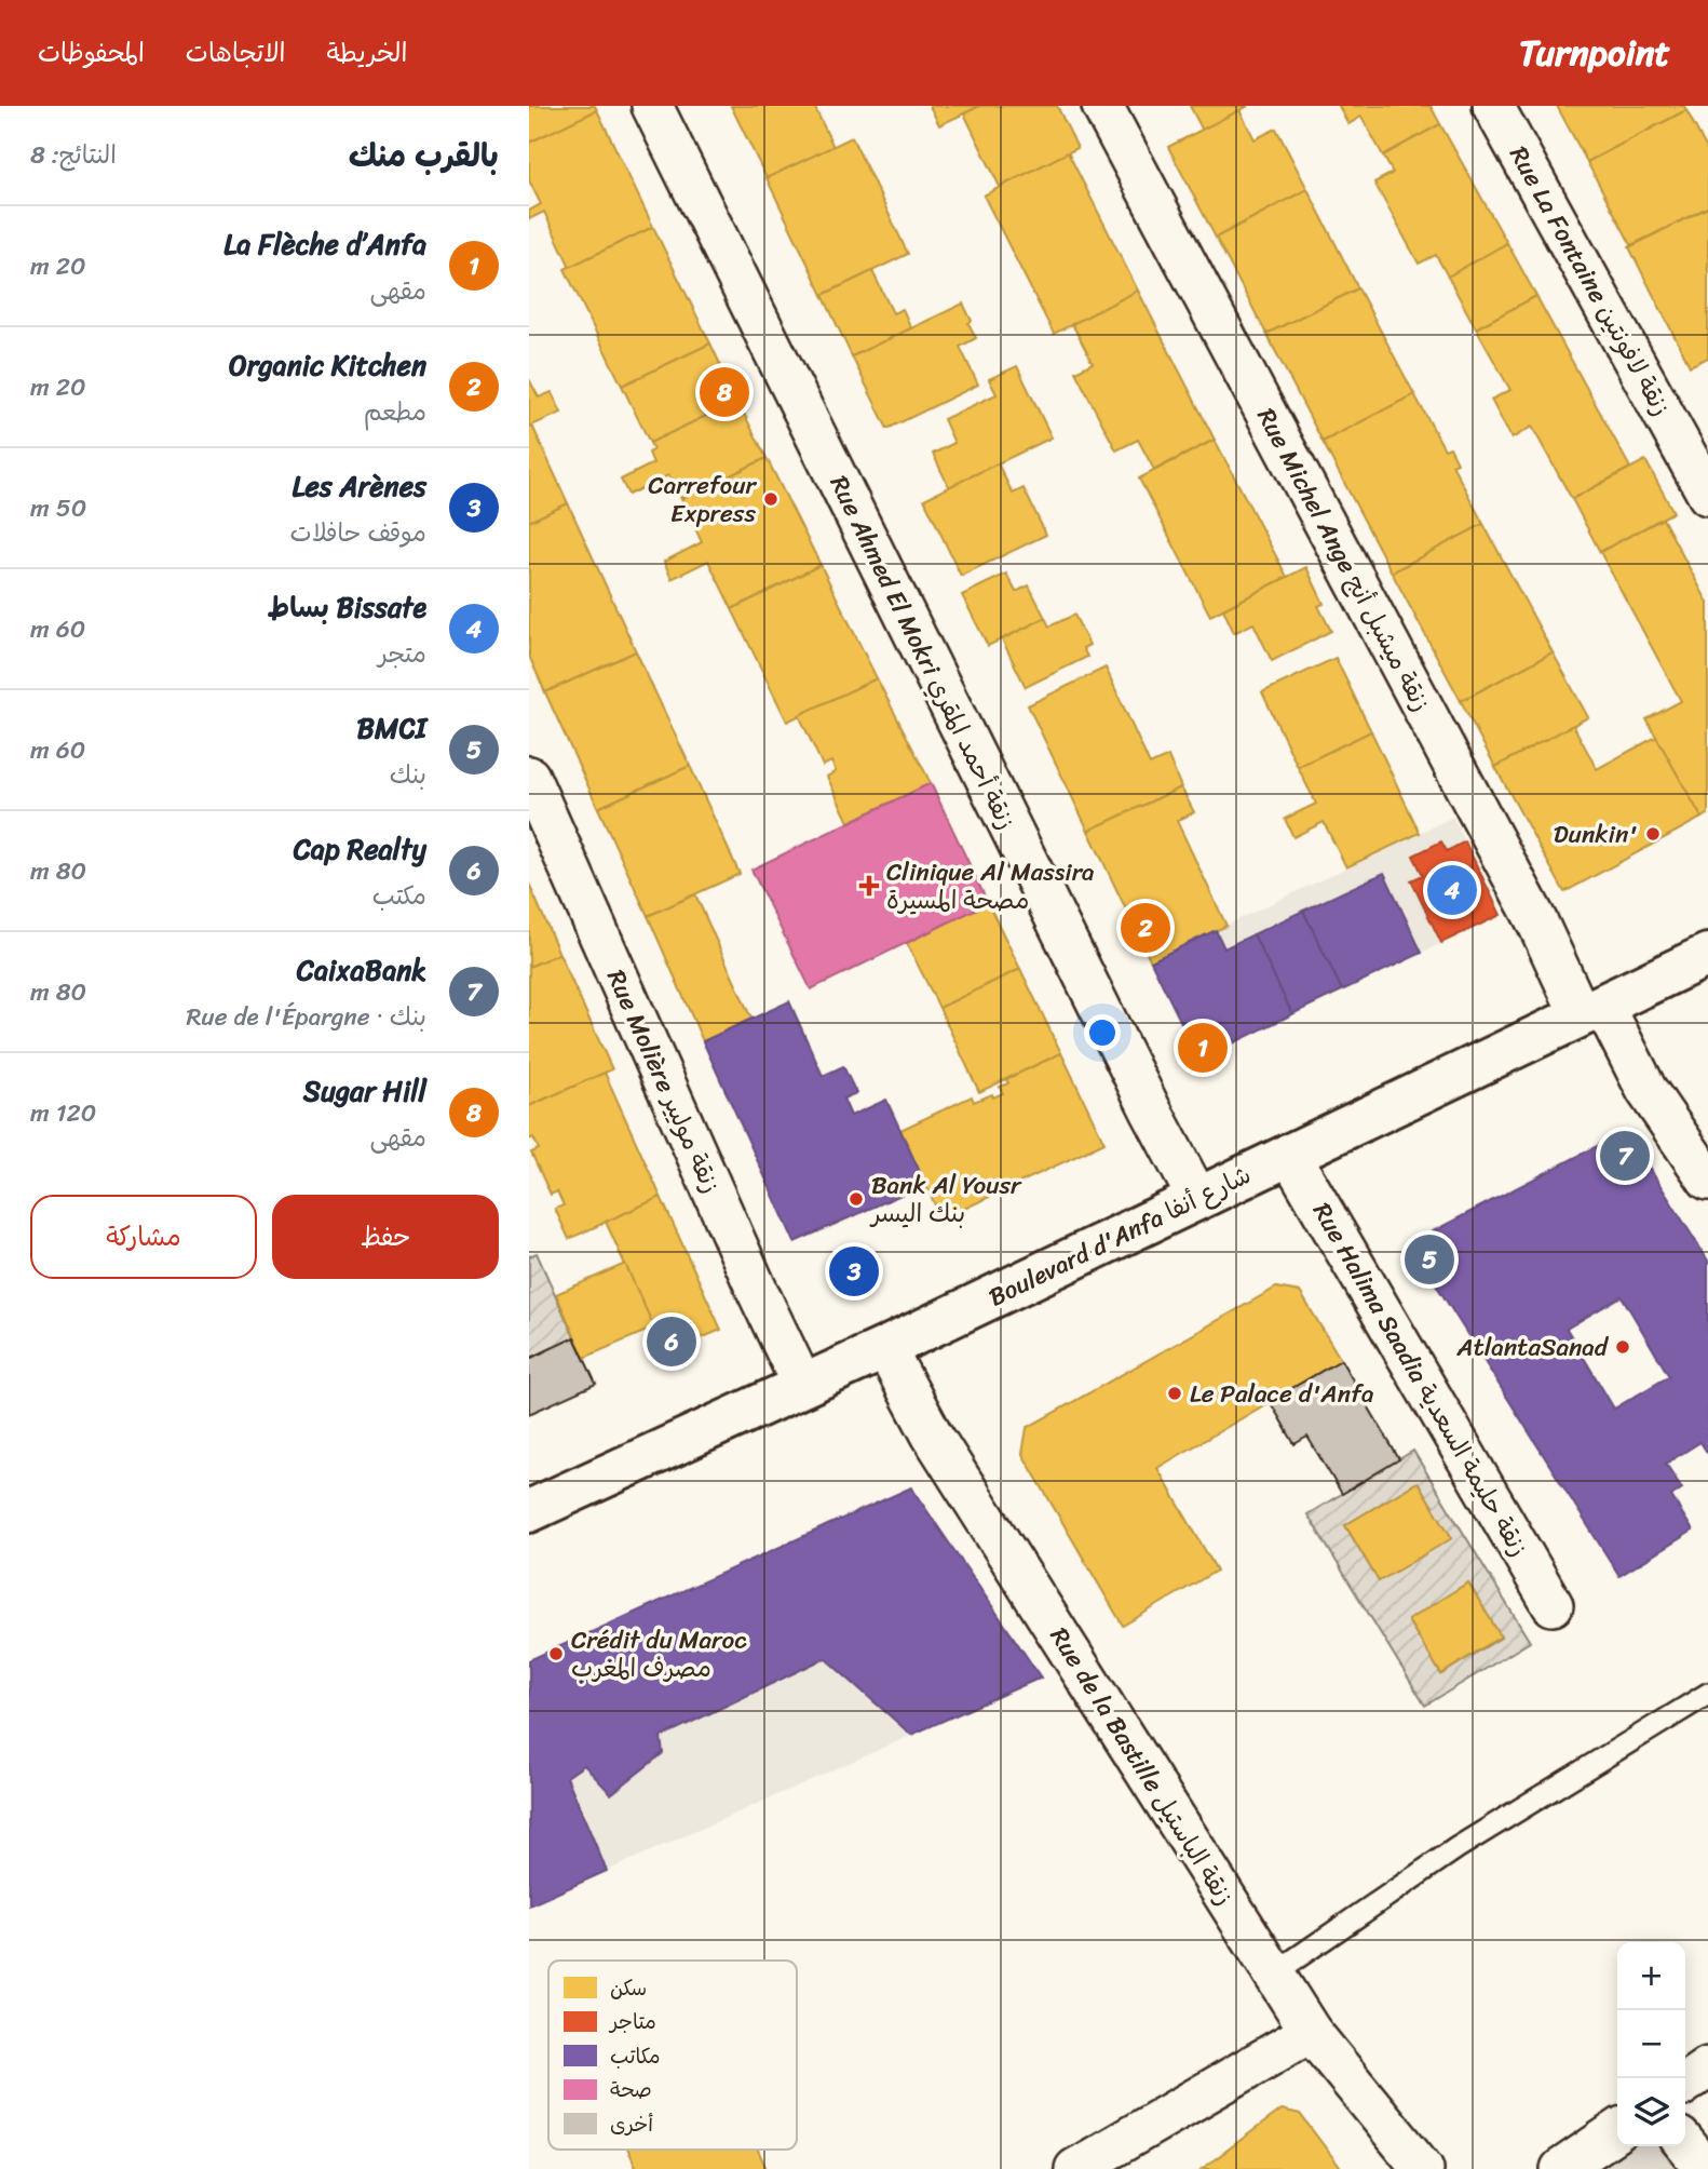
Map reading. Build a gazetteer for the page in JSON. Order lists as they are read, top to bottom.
{
  "streets": {
    "main road": ["Boulevard d'Anfa شارع أنفا"],
    "street": [
      "Rue La Fontaine زنقة لافونتين",
      "Rue Michel Ange زنقة ميشبل أنج",
      "Rue Ahmed El Mokri زنقة أحمد المقري",
      "Rue Molière زنقة موليير",
      "Rue Halima Saadia زنقة حليمة السعدية",
      "Rue de la Bastille زنقة الباستيل"
    ]
  },
  "crossings": [
    ["Rue Michel Ange زنقة ميشبل أنج", "Boulevard d'Anfa شارع أنفا"],
    ["Rue Ahmed El Mokri زنقة أحمد المقري", "Boulevard d'Anfa شارع أنفا"],
    ["Rue Molière زنقة موليير", "Boulevard d'Anfa شارع أنفا"],
    ["Boulevard d'Anfa شارع أنفا", "Rue Halima Saadia زنقة حليمة السعدية"],
    ["Boulevard d'Anfa شارع أنفا", "Rue de la Bastille زنقة الباستيل"]
  ],
  "places": {
    "other": [
      "Carrefour Express",
      "Dunkin'",
      "Bank Al Yousr بنك اليسر",
      "AtlantaSanad",
      "Le Palace d'Anfa",
      "Crédit du Maroc مصرف المغرب"
    ],
    "health": ["Clinique Al Massira مصحة المسيرة"]
  },
  "legend": [
    "سكن",
    "متاجر",
    "مكاتب",
    "صحة",
    "أخرى"
  ],
  "page": {
    "header": "Turnpoint",
    "nav": ["الخريطة", "الاتجاهات", "المحفوظات"],
    "heading": ["بالقرب منك", "النتائج: 8"],
    "list": [
      {
        "mark": "1",
        "name": "La Flèche d’Anfa",
        "note": "مقهى",
        "value": "20 m"
      },
      {
        "mark": "2",
        "name": "Organic Kitchen",
        "note": "مطعم",
        "value": "20 m"
      },
      {
        "mark": "3",
        "name": "Les Arènes",
        "note": "موقف حافلات",
        "value": "50 m"
      },
      {
        "mark": "4",
        "name": "Bissate بساط",
        "note": "متجر",
        "value": "60 m"
      },
      {
        "mark": "5",
        "name": "BMCI",
        "note": "بنك",
        "value": "60 m"
      },
      {
        "mark": "6",
        "name": "Cap Realty",
        "note": "مكتب",
        "value": "80 m"
      },
      {
        "mark": "7",
        "name": "CaixaBank",
        "note": "بنك · Rue de l'Épargne",
        "value": "80 m"
      },
      {
        "mark": "8",
        "name": "Sugar Hill",
        "note": "مقهى",
        "value": "120 m"
      }
    ],
    "pins": [
      "8",
      "4",
      "2",
      "1",
      "7",
      "5",
      "3",
      "6"
    ],
    "buttons": ["حفظ", "مشاركة"],
    "map_buttons": ["+", "−"]
  }
}
